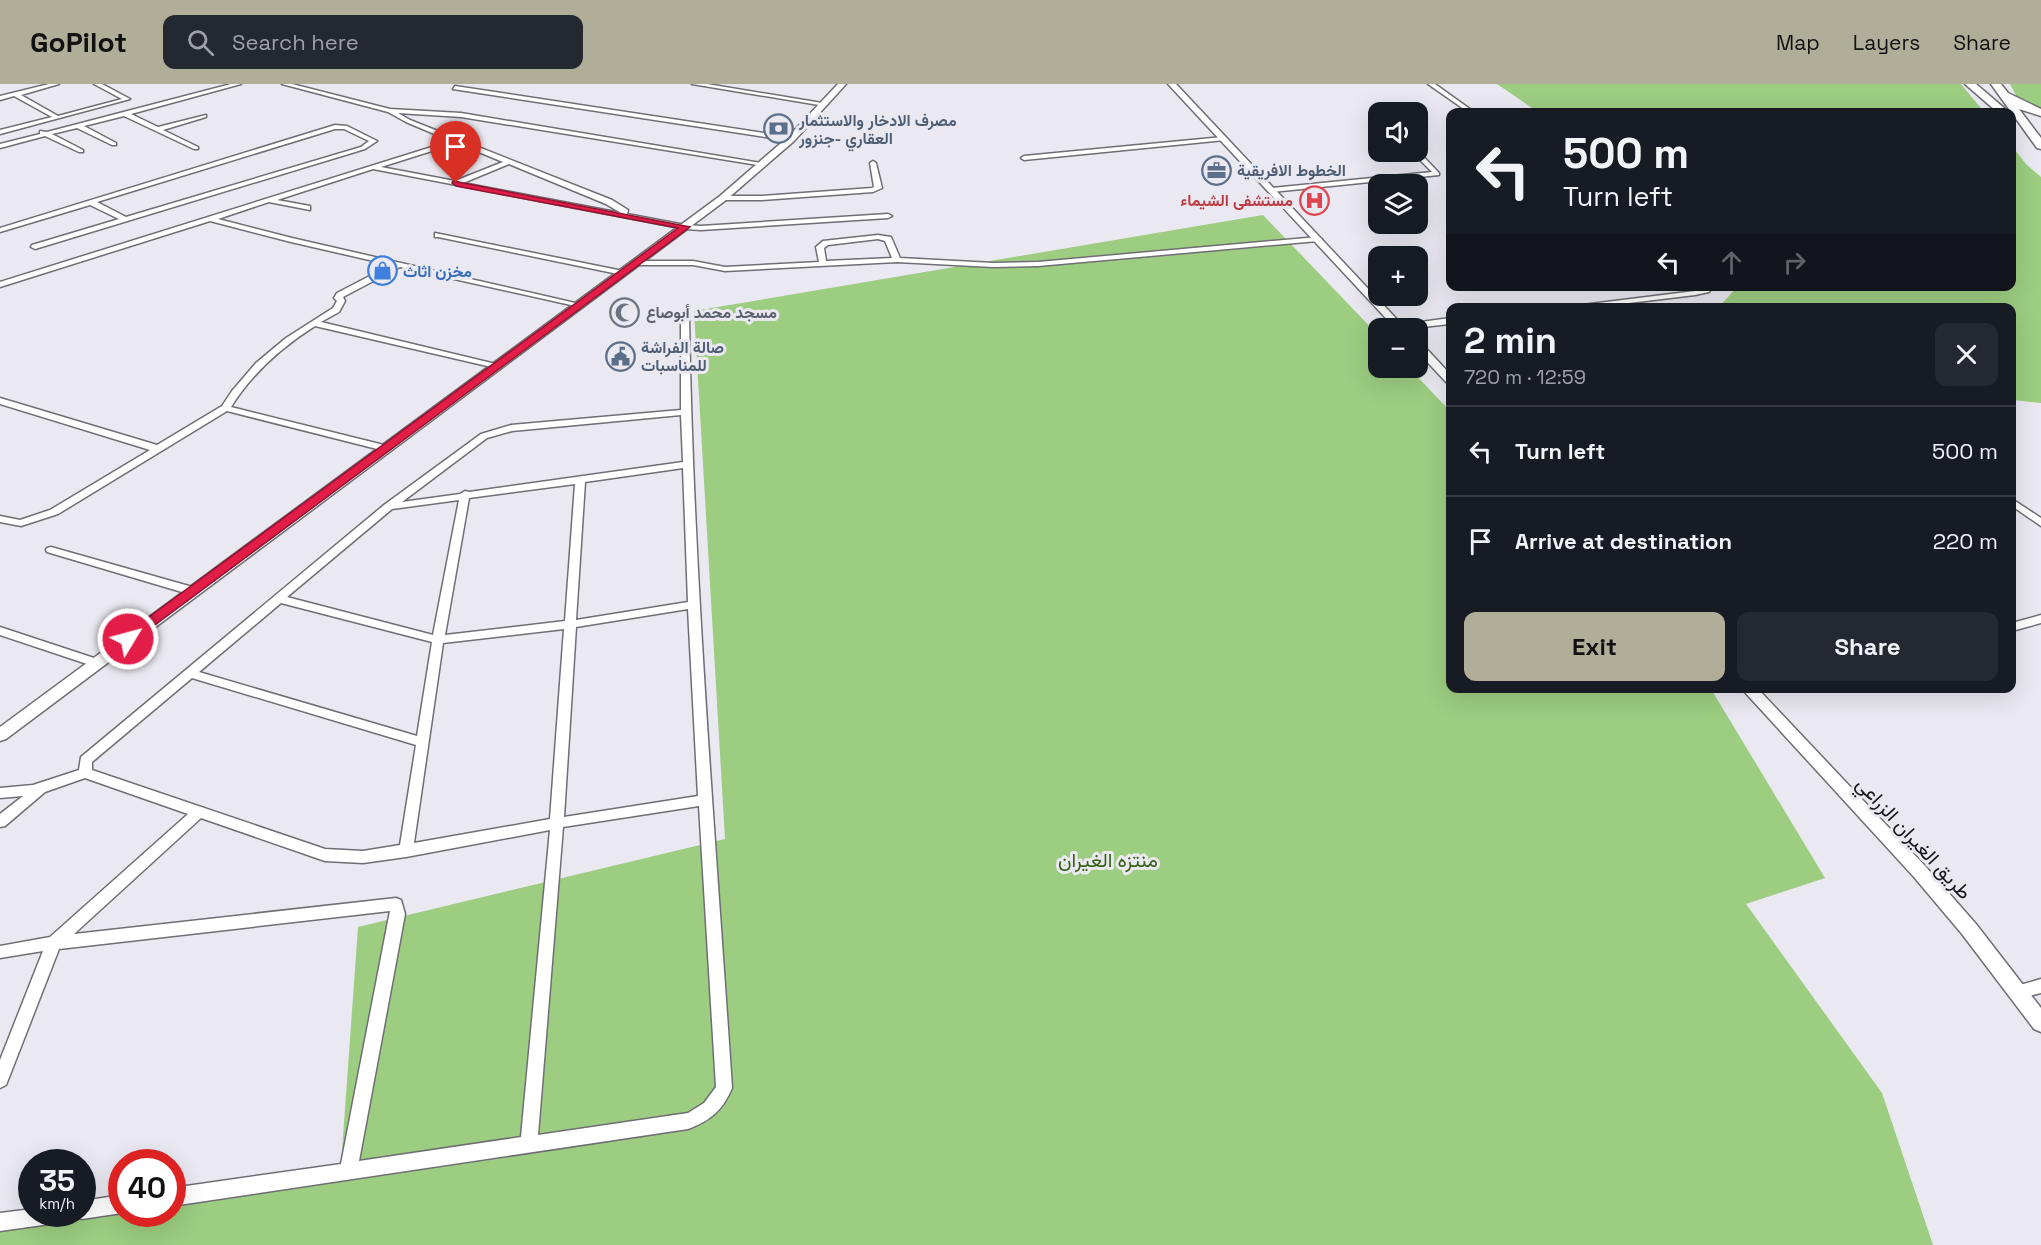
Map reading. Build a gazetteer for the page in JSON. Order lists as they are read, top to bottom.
{
  "streets": {
    "street": ["طريق الغيران الزراعي"]
  },
  "parks": ["منتزه الغيران"],
  "places": {
    "bank": ["مصرف الادخار والاستثمار العقاري -جنزور"],
    "office": ["الخطوط الافريقية"],
    "hospital": ["مستشفى الشيماء"],
    "shop": ["مخزن اثاث"],
    "mosque": ["مسجد محمد أبوصاع"],
    "public building": ["صالة الفراشة للمناسبات"]
  },
  "page": {
    "header": "GoPilot",
    "search": "Search here",
    "nav": ["Map", "Layers", "Share"],
    "map_buttons": ["+", "−"],
    "turn": ["500 m", "Turn left"],
    "heading": ["2 min", "720 m · 12:59"],
    "list": [
      {
        "name": "Turn left",
        "value": "500 m"
      },
      {
        "name": "Arrive at destination",
        "value": "220 m"
      }
    ],
    "buttons": ["Exit", "Share"],
    "speed": "35 km/h",
    "limit": "40"
  }
}
